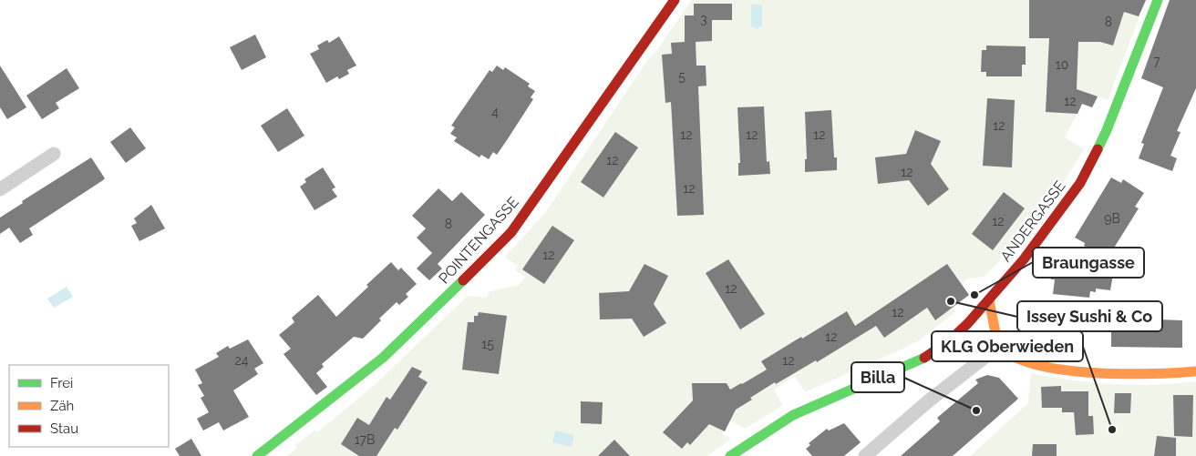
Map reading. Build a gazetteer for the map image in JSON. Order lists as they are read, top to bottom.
{
  "streets": {
    "street": ["ANDERGASSE", "POINTENGASSE"]
  },
  "places": [
    "Braungasse",
    "Issey Sushi & Co",
    "Billa",
    "KLG Oberwieden"
  ],
  "house_numbers": [
    "3",
    "8",
    "7",
    "10",
    "5",
    "12",
    "4",
    "12",
    "12",
    "12",
    "12",
    "12",
    "12",
    "12",
    "9B",
    "12",
    "8",
    "12",
    "12",
    "12",
    "12",
    "15",
    "24",
    "12",
    "17B"
  ],
  "legend": ["Frei", "Zäh", "Stau"]
}
